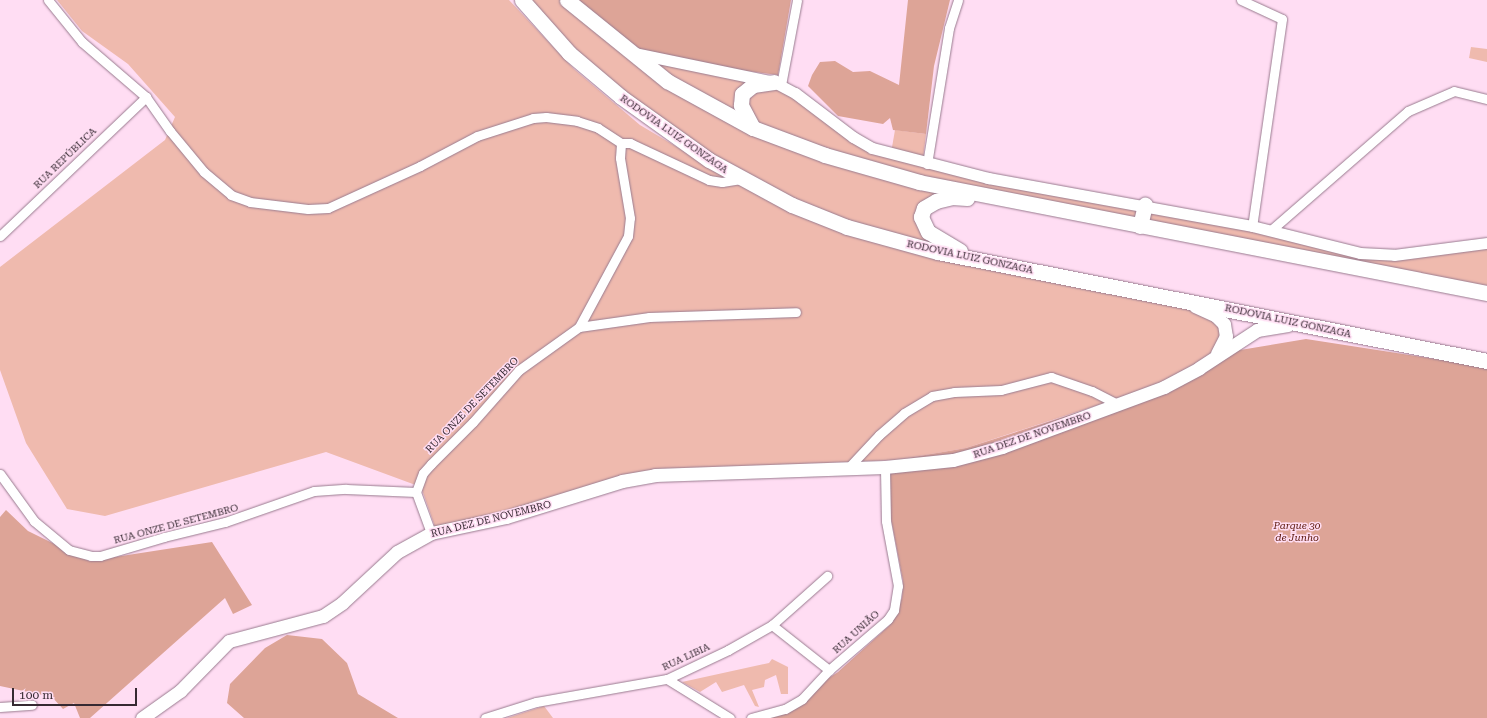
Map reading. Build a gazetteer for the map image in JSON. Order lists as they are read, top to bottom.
{
  "streets": {
    "highway": ["RODOVIA LUIZ GONZAGA"],
    "main road": ["RUA DEZ DE NOVEMBRO"],
    "street": [
      "RUA REPÚBLICA",
      "RUA ONZE DE SETEMBRO",
      "RUA UNIÃO",
      "RUA LIBIA"
    ]
  },
  "crossings": [
    ["RODOVIA LUIZ GONZAGA", "RUA DEZ DE NOVEMBRO"],
    ["RUA DEZ DE NOVEMBRO", "RUA UNIÃO"]
  ],
  "parks": ["Parque 30 de Junho"],
  "scale_bar": "100 m"
}
